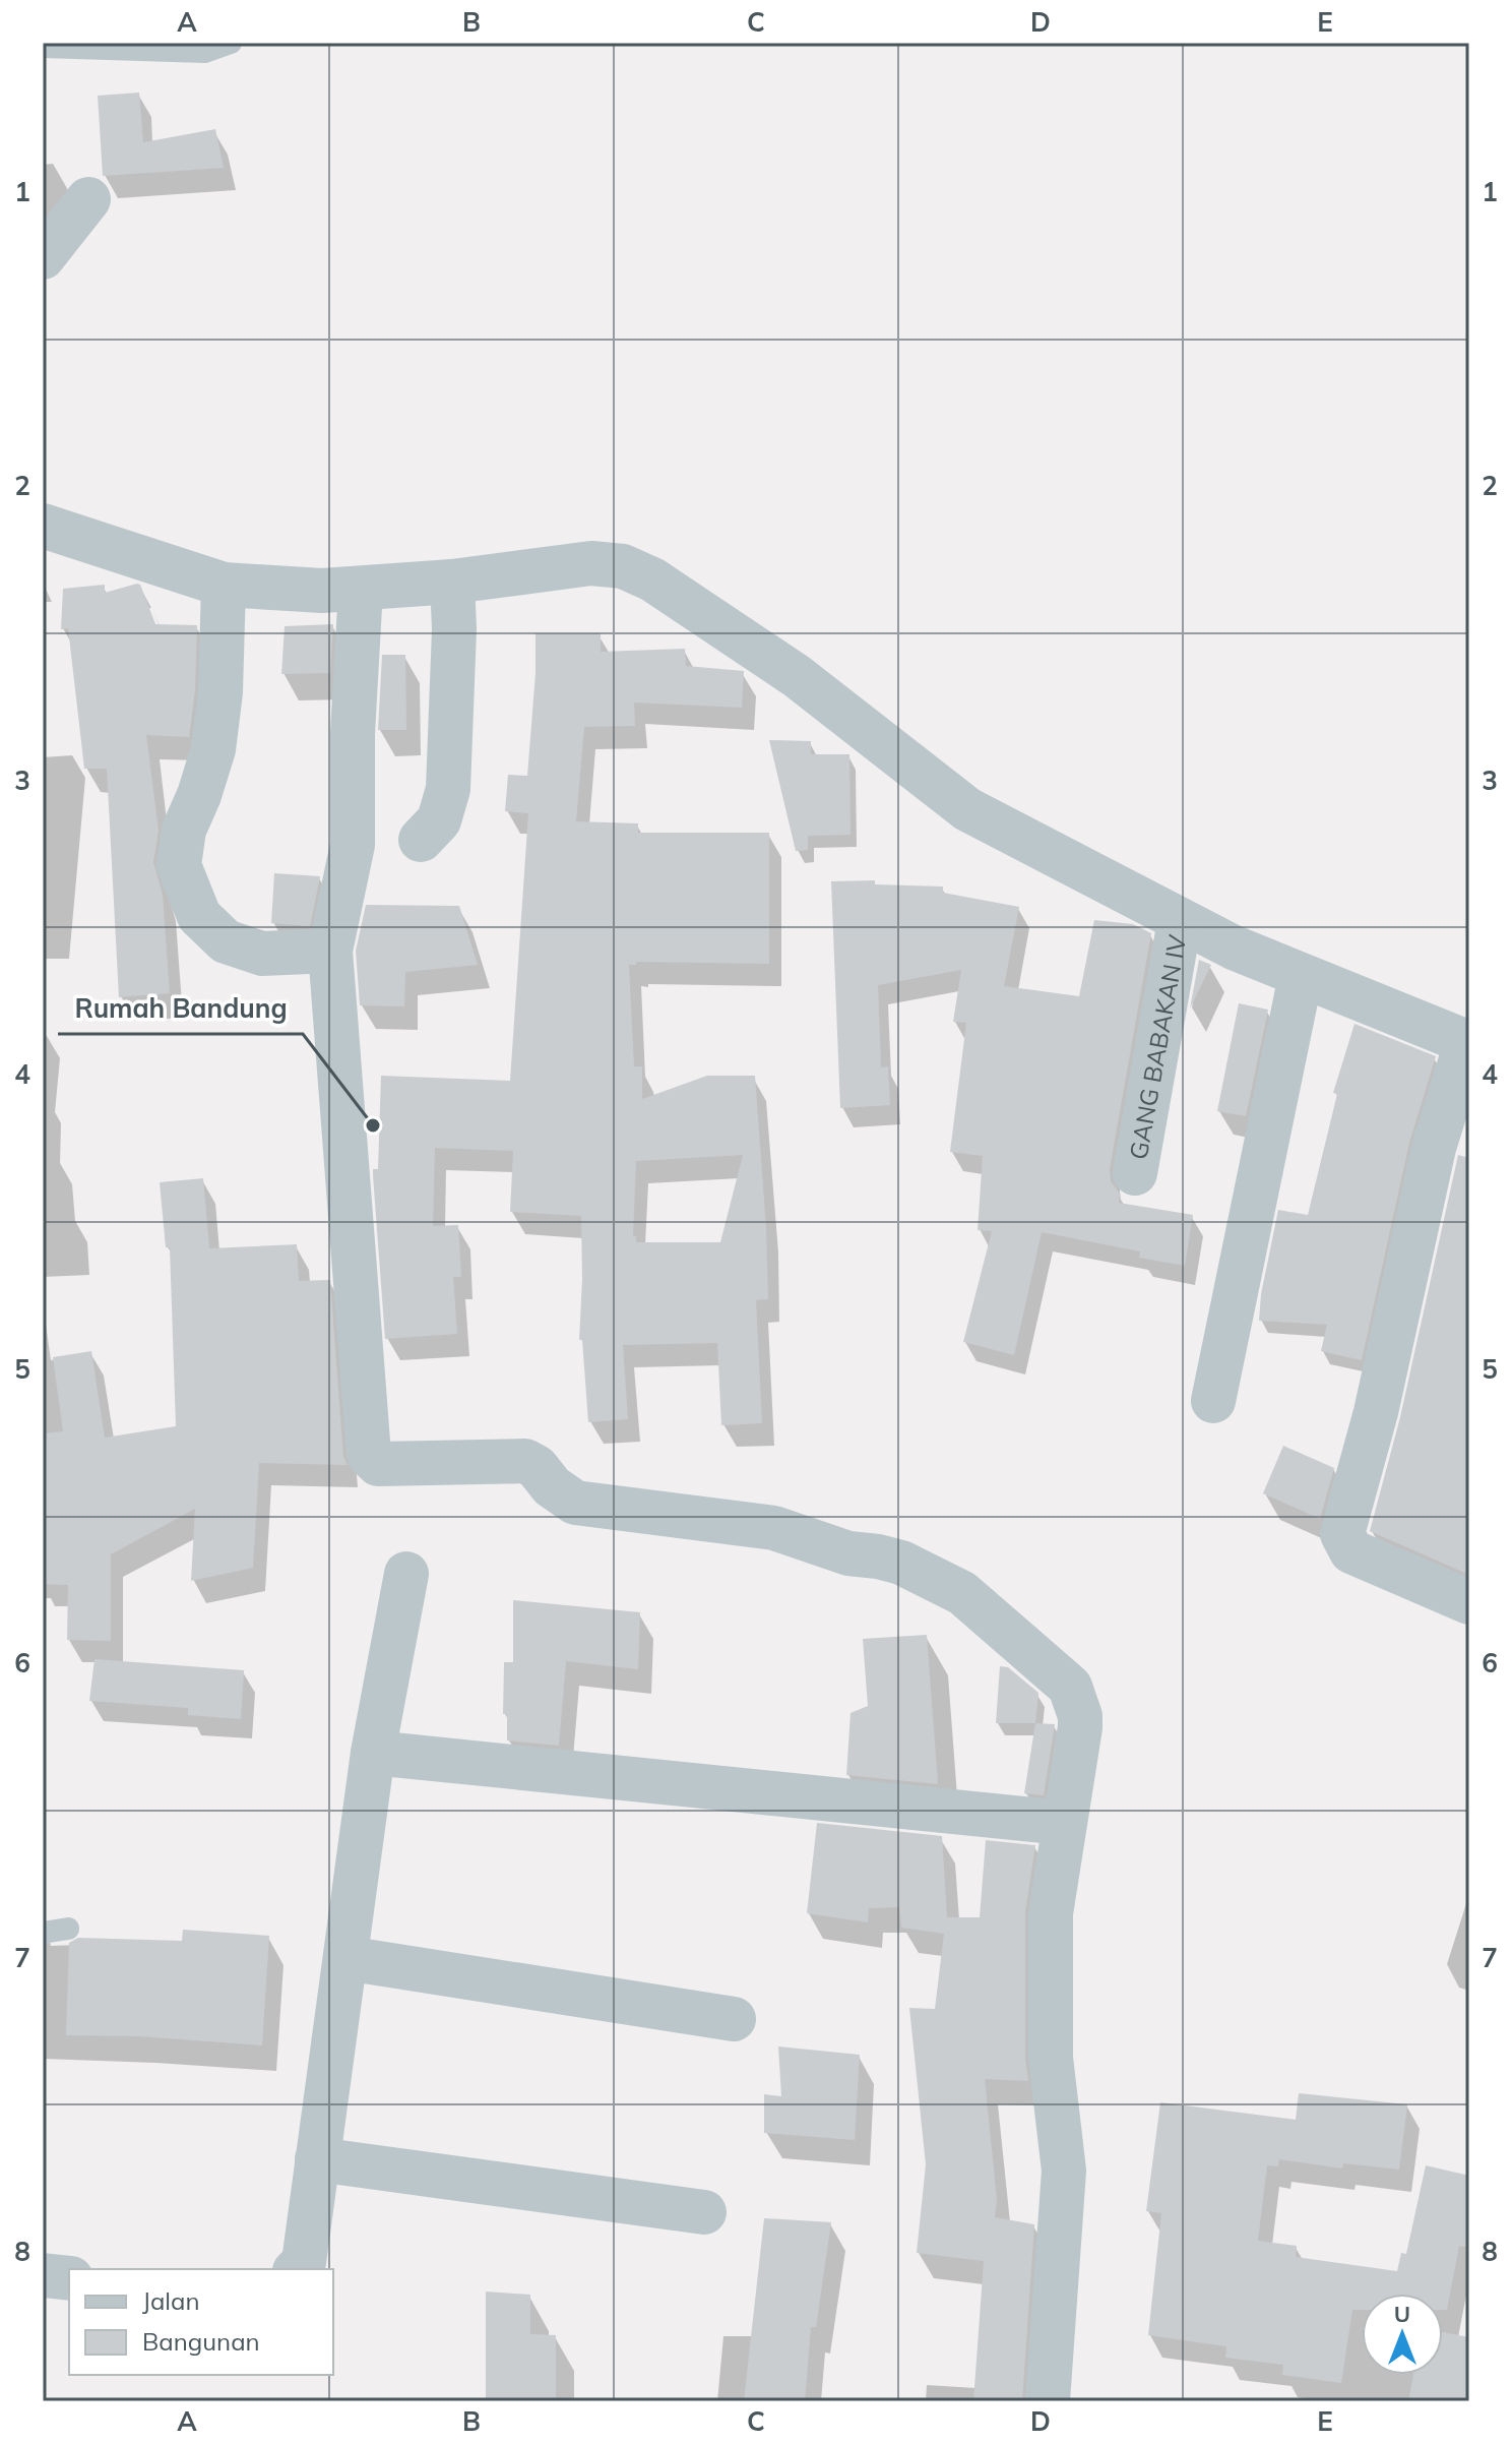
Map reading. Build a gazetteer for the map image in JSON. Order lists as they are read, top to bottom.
{
  "streets": {
    "street": ["GANG BABAKAN IV"]
  },
  "places": ["Rumah Bandung"],
  "legend": ["Jalan", "Bangunan"],
  "north": "top",
  "grid": {
    "columns": [
      "A",
      "B",
      "C",
      "D",
      "E"
    ],
    "rows": [
      "1",
      "2",
      "3",
      "4",
      "5",
      "6",
      "7",
      "8"
    ]
  }
}
